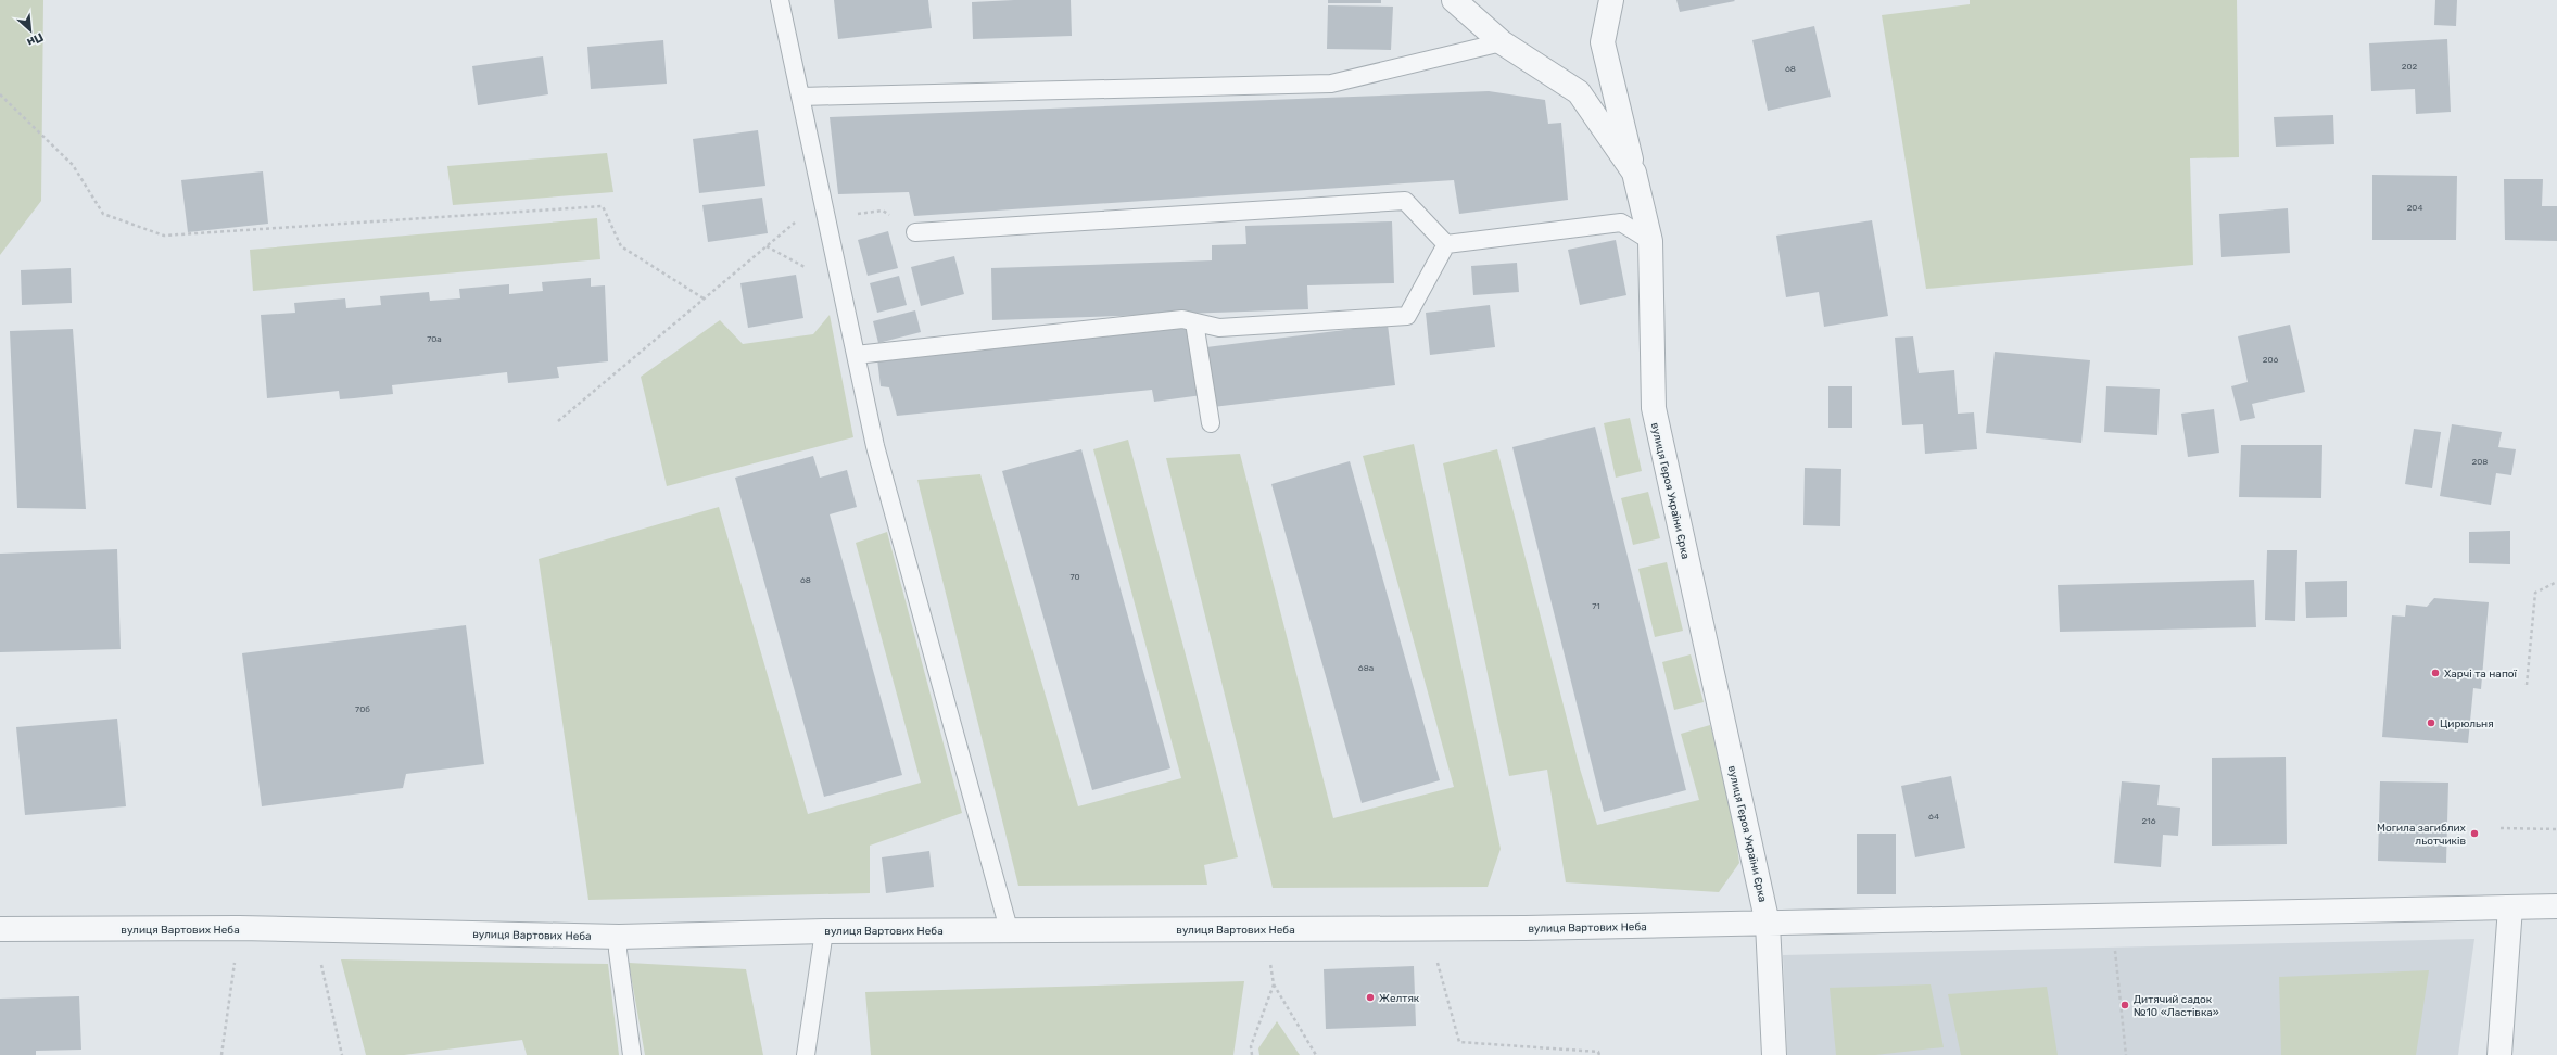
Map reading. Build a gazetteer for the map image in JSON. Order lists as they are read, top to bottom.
{
  "streets": {
    "street": ["вулиця Героя України Єрка", "вулиця Вартових Неба"]
  },
  "crossings": [
    ["вулиця Героя України Єрка", "вулиця Вартових Неба"]
  ],
  "places": [
    "Харчі та напої",
    "Цирюльня",
    "Могила загиблих льотчиків",
    "Желтяк",
    "Дитячий садок №10 «Ластівка»"
  ],
  "house_numbers": [
    "202",
    "68",
    "204",
    "70а",
    "206",
    "208",
    "70",
    "68",
    "71",
    "68а",
    "70б",
    "64",
    "216"
  ],
  "north": "bottom right"
}
